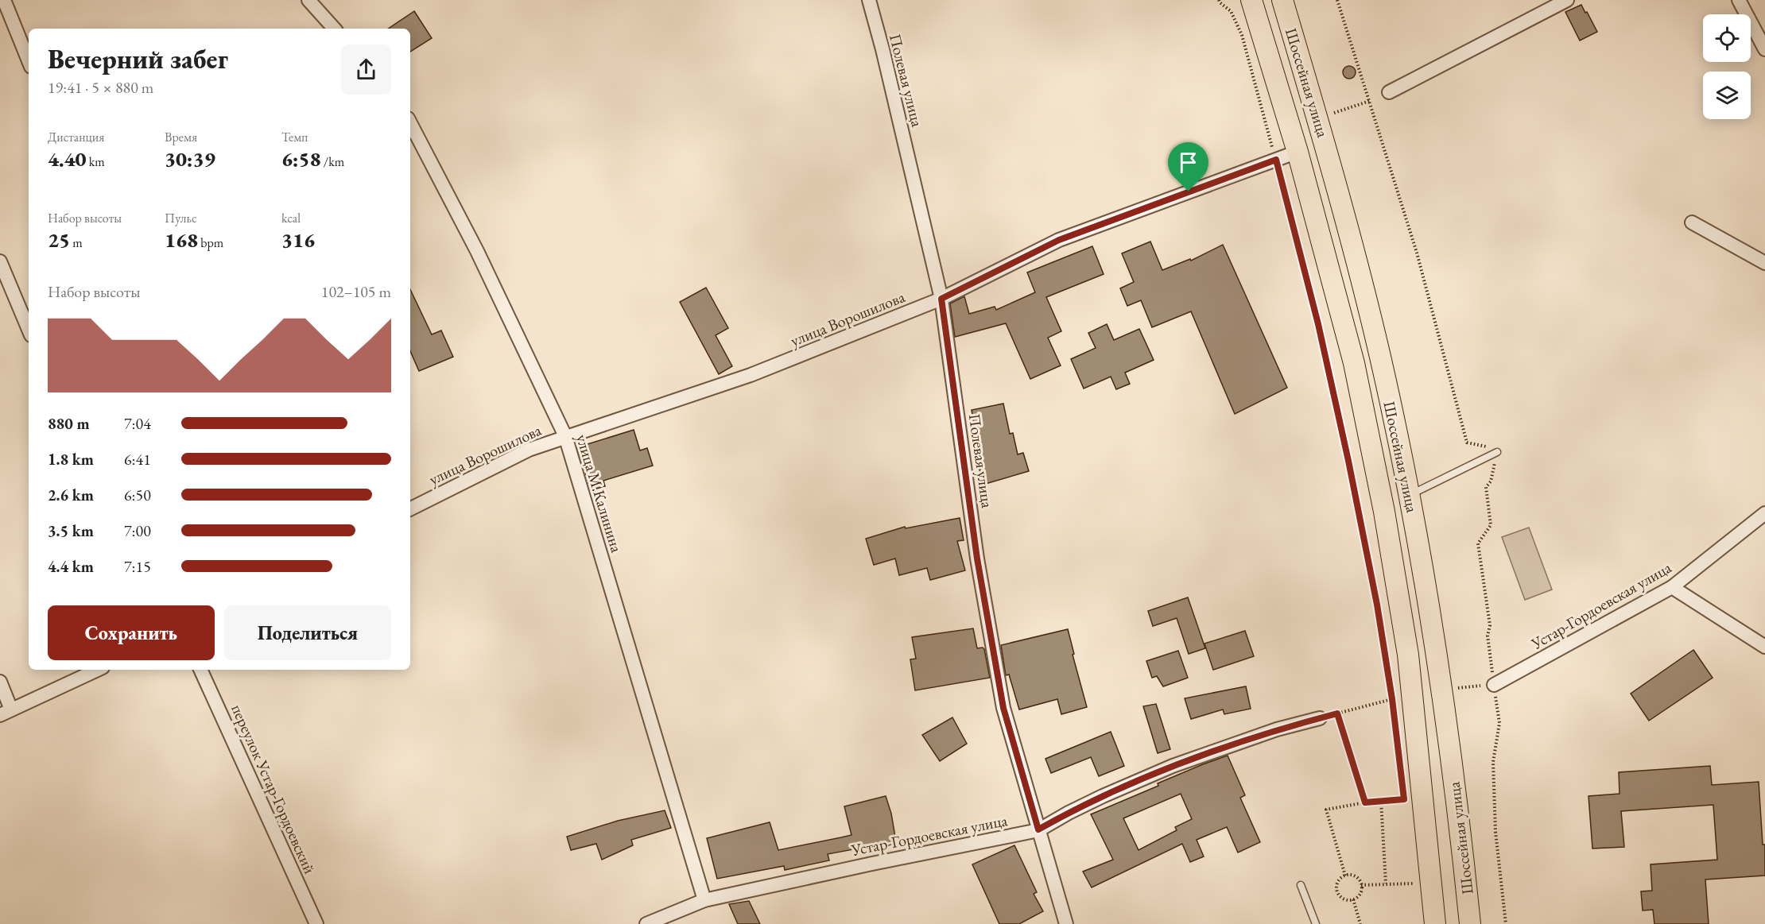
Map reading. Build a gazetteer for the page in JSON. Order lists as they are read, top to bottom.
{
  "streets": {
    "main road": ["Шоссейная улица"],
    "street": [
      "Полевая улица",
      "улица Ворошилова",
      "улица М.Калинина",
      "Устар-Гордоевская улица",
      "переулок Устар-Гордоевский"
    ]
  },
  "crossings": [
    ["Полевая улица", "улица Ворошилова"],
    ["Полевая улица", "Устар-Гордоевская улица"],
    ["Шоссейная улица", "улица Ворошилова"],
    ["улица Ворошилова", "улица М.Калинина"],
    ["улица М.Калинина", "Устар-Гордоевская улица"]
  ],
  "page": {
    "heading": ["Вечерний забег", "19:41 · 5 × 880 m"],
    "stats": [
      ["Дистанция", "4.40 km"],
      ["Время", "30:39"],
      ["Темп", "6:58 /km"],
      ["Набор высоты", "25 m"],
      ["Пульс", "168 bpm"],
      ["kcal", "316"]
    ],
    "chart": ["Набор высоты", "102–105 m"],
    "list": [
      {
        "name": "880 m",
        "note": "7:04"
      },
      {
        "name": "1.8 km",
        "note": "6:41"
      },
      {
        "name": "2.6 km",
        "note": "6:50"
      },
      {
        "name": "3.5 km",
        "note": "7:00"
      },
      {
        "name": "4.4 km",
        "note": "7:15"
      }
    ],
    "buttons": ["Сохранить", "Поделиться"]
  }
}
